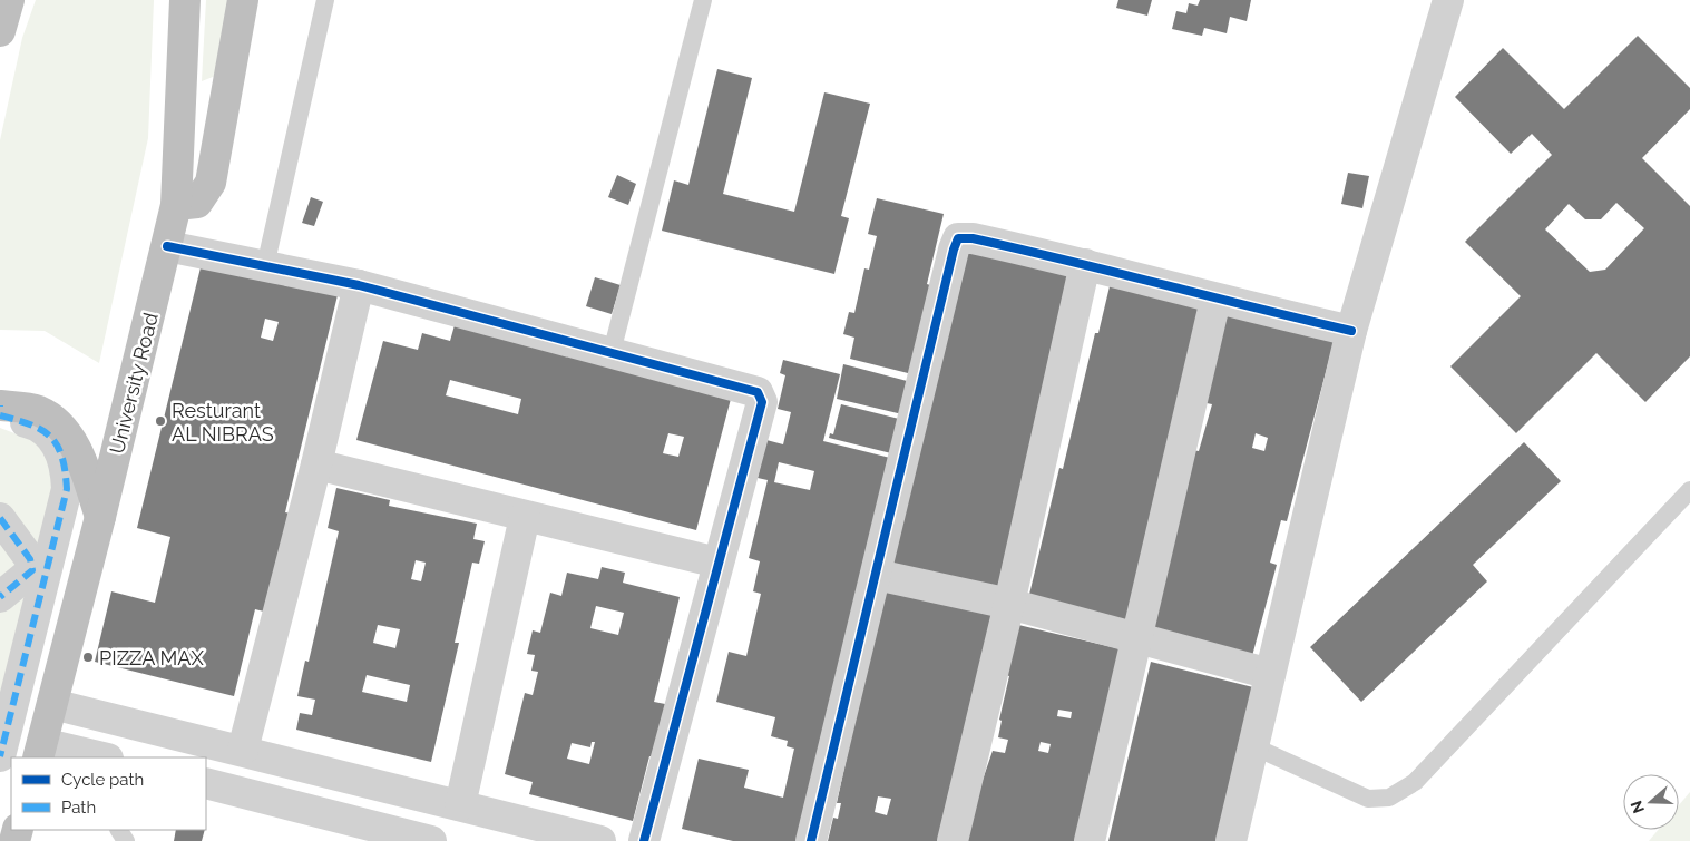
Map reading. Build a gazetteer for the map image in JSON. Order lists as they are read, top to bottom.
{
  "streets": {
    "highway": ["University Road"]
  },
  "places": ["Resturant AL NIBRAS", "PIZZA MAX"],
  "legend": ["Cycle path", "Path"],
  "north": "left"
}
